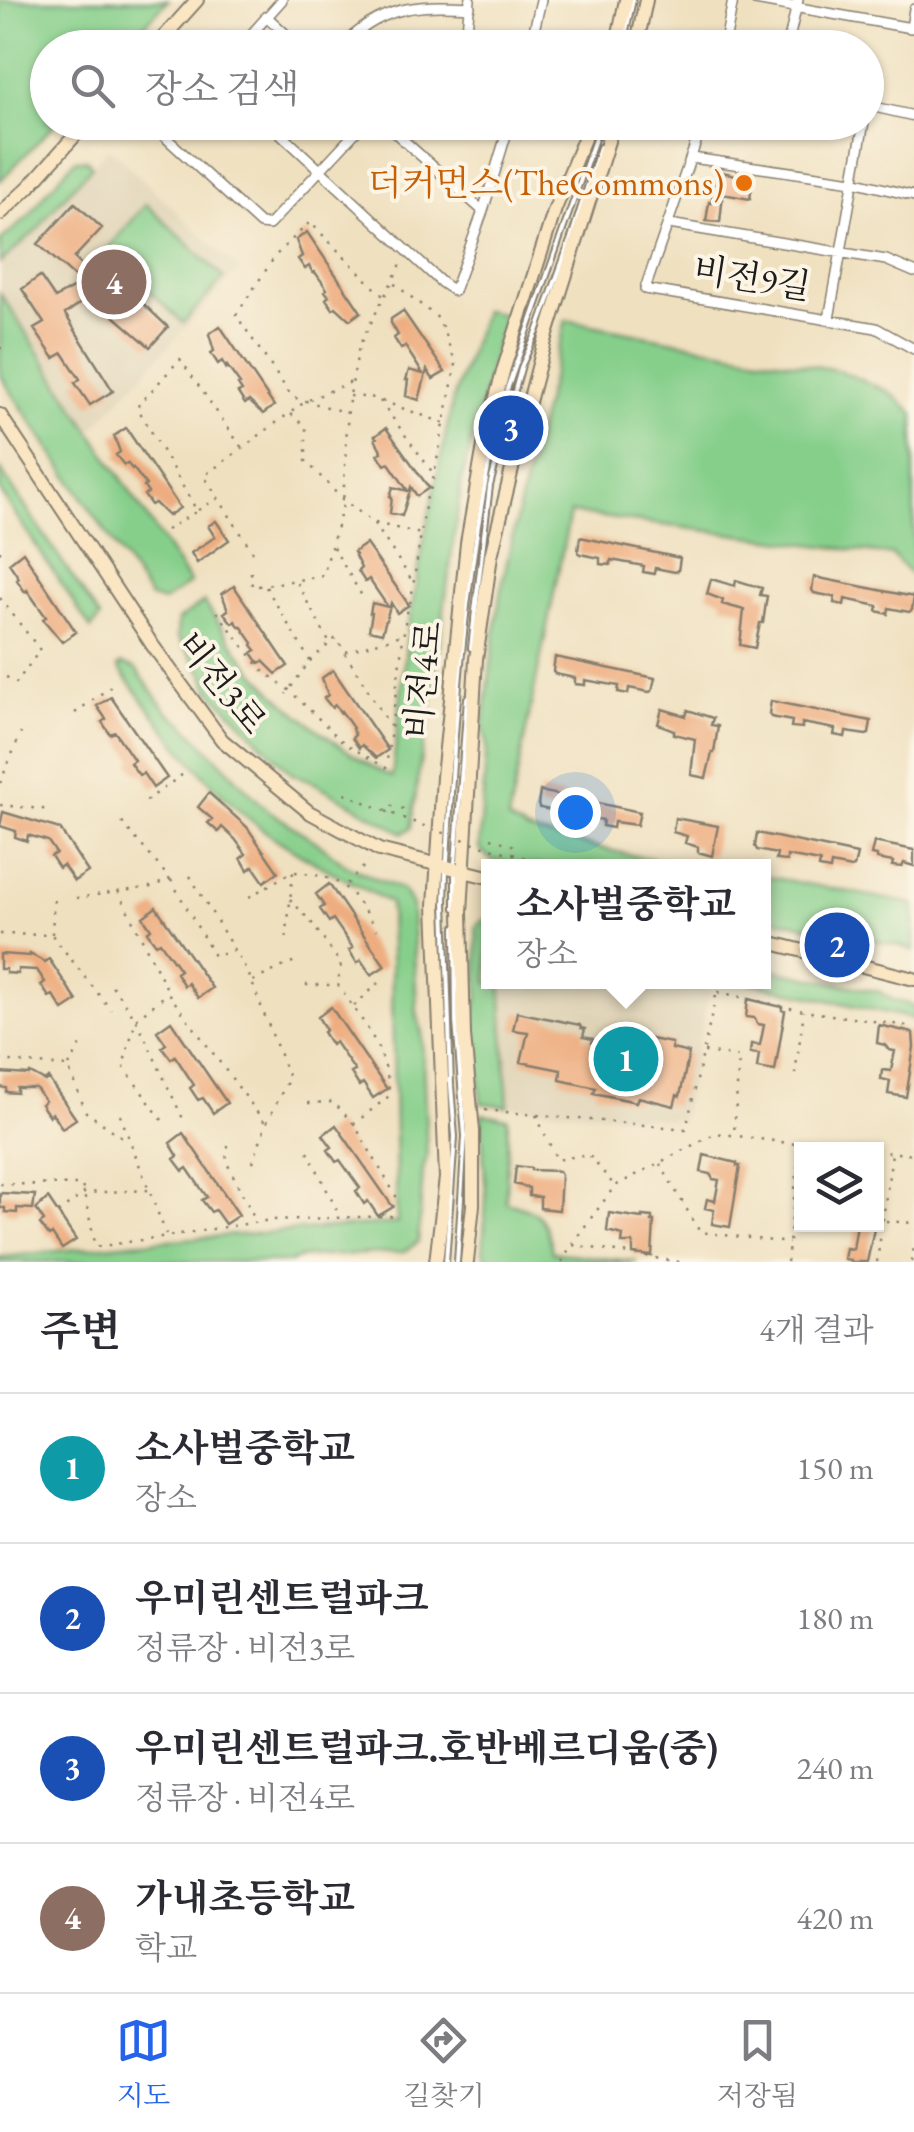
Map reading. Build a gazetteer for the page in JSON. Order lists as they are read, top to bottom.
{
  "streets": {
    "main road": ["비전4로", "비전3로"],
    "street": ["비전9길"]
  },
  "crossings": [
    ["비전4로", "비전3로"]
  ],
  "places": ["더커먼스(TheCommons)"],
  "page": {
    "search": "장소 검색",
    "pins": [
      "4",
      "3",
      "2",
      "1"
    ],
    "popup": ["소사벌중학교", "장소"],
    "heading": ["주변", "4개 결과"],
    "list": [
      {
        "mark": "1",
        "name": "소사벌중학교",
        "note": "장소",
        "value": "150 m"
      },
      {
        "mark": "2",
        "name": "우미린센트럴파크",
        "note": "정류장 · 비전3로",
        "value": "180 m"
      },
      {
        "mark": "3",
        "name": "우미린센트럴파크.호반베르디움(중)",
        "note": "정류장 · 비전4로",
        "value": "240 m"
      },
      {
        "mark": "4",
        "name": "가내초등학교",
        "note": "학교",
        "value": "420 m"
      }
    ],
    "nav": ["지도", "길찾기", "저장됨"]
  }
}
